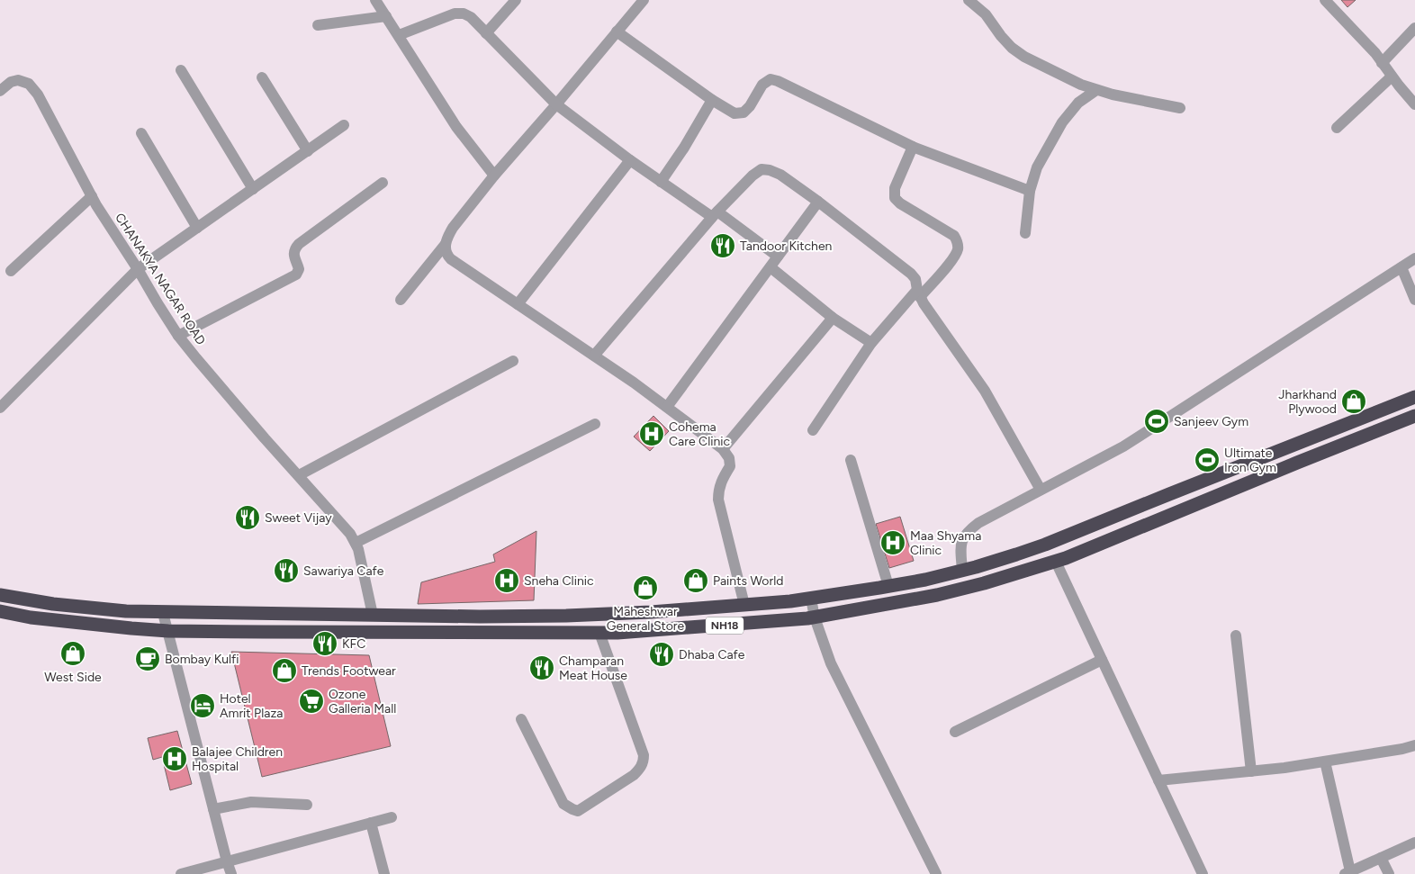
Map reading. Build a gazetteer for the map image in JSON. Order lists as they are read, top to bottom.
{
  "streets": {
    "highway": ["NH18"],
    "street": ["CHANAKYA NAGAR ROAD"]
  },
  "crossings": [
    ["CHANAKYA NAGAR ROAD", "NH18"]
  ],
  "places": {
    "restaurant": [
      "Tandoor Kitchen",
      "Sweet Vijay",
      "Sawariya Cafe",
      "KFC",
      "Dhaba Cafe",
      "Champaran Meat House"
    ],
    "shop": [
      "Jharkhand Plywood",
      "Paints World",
      "Maheshwar General Store",
      "West Side",
      "Trends Footwear"
    ],
    "sports": ["Sanjeev Gym", "Ultimate Iron Gym"],
    "hospital": [
      "Cohema Care Clinic",
      "Maa Shyama Clinic",
      "Sneha Clinic",
      "Balajee Children Hospital"
    ],
    "cafe": ["Bombay Kulfi"],
    "supermarket": ["Ozone Galleria Mall"],
    "hotel": ["Hotel Amrit Plaza"]
  }
}
